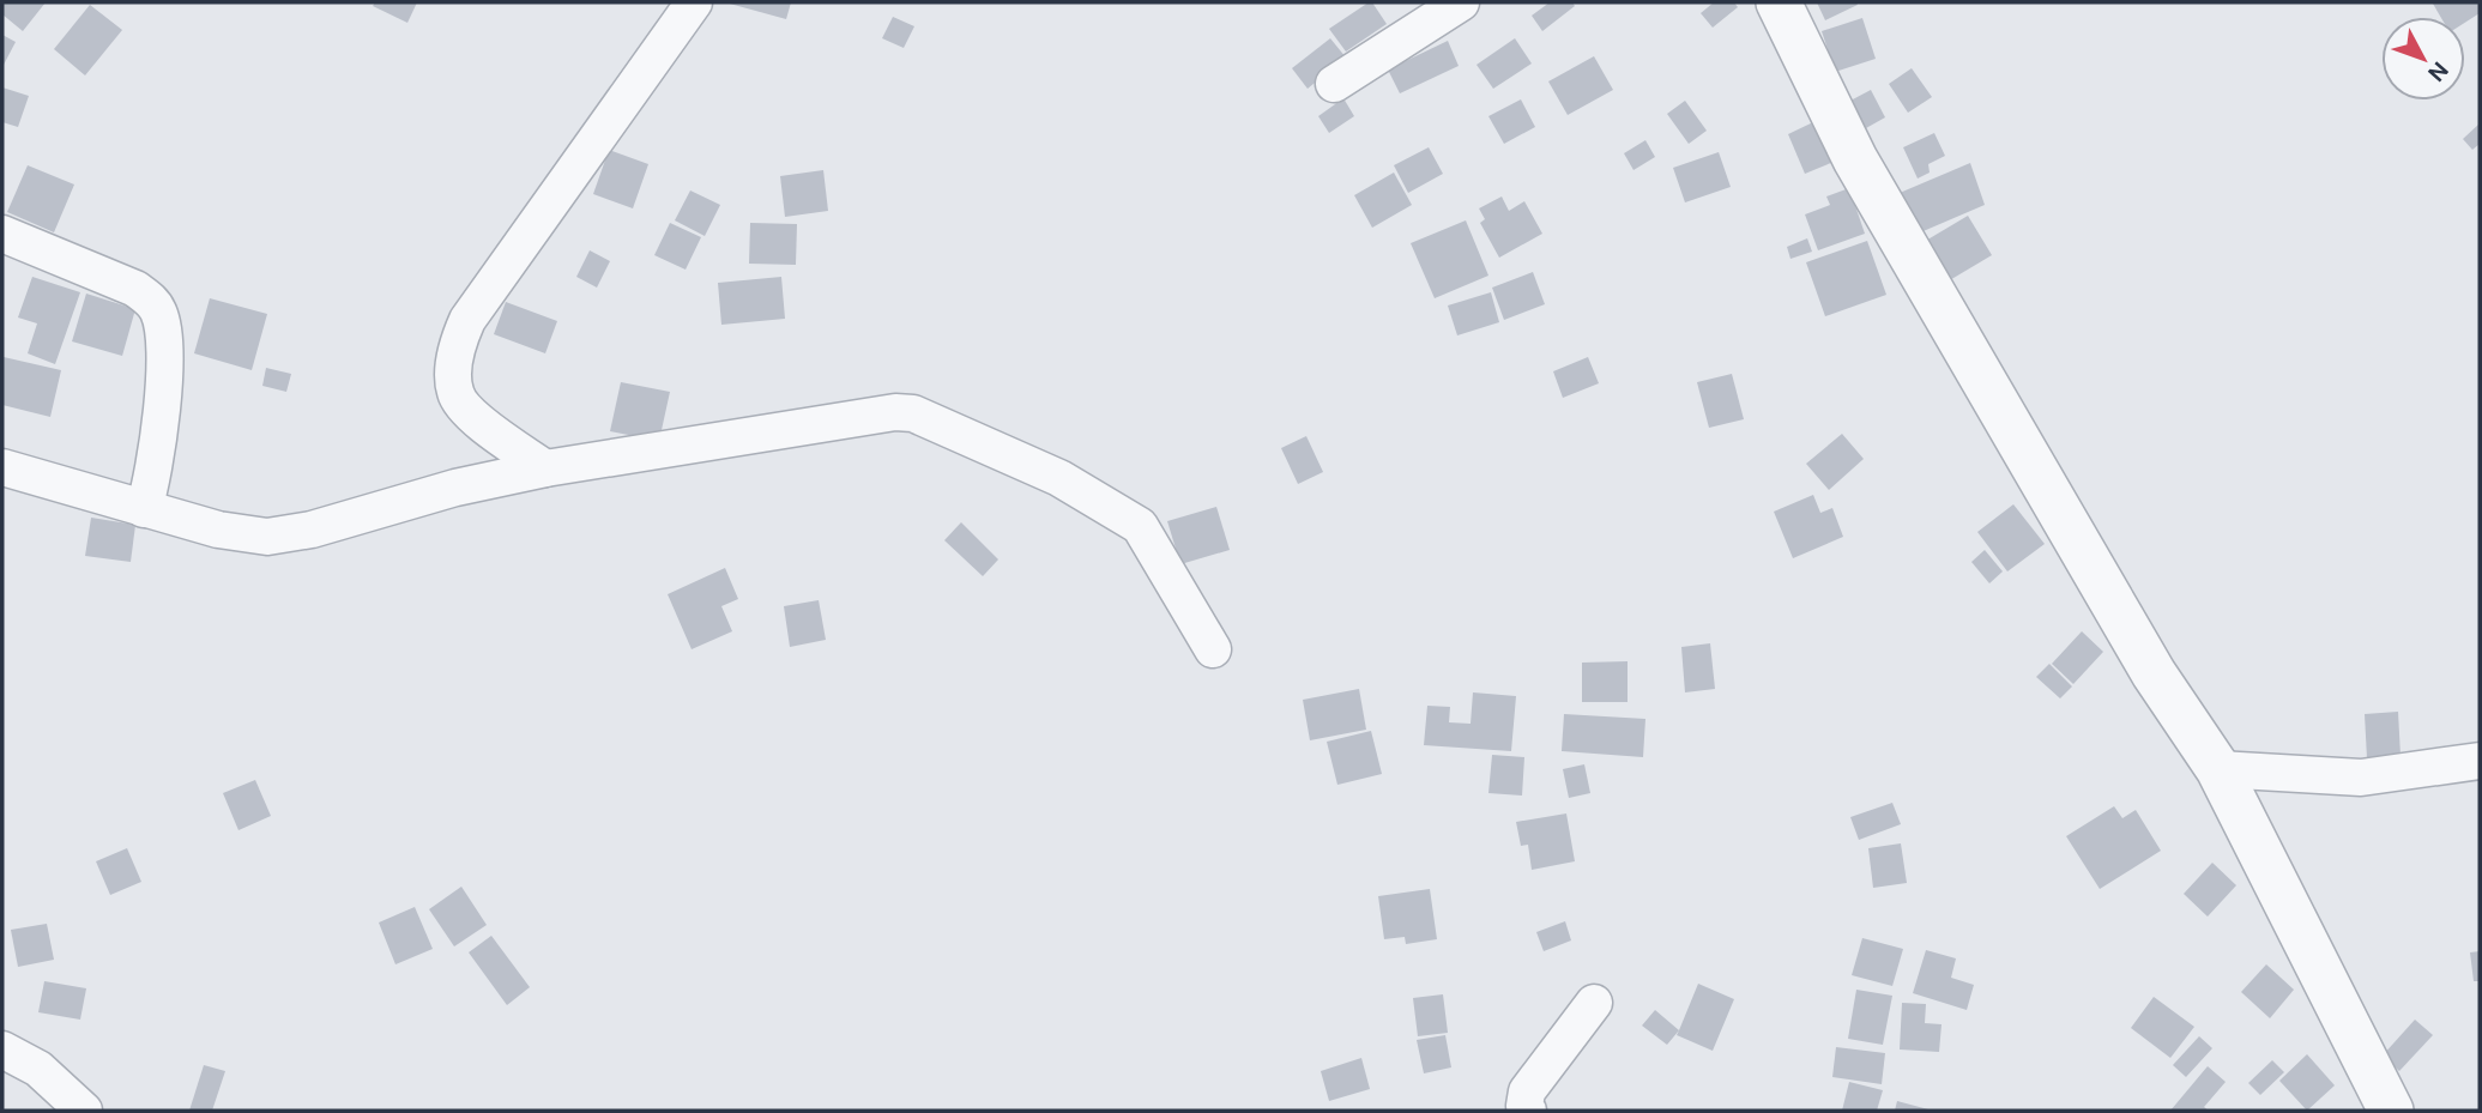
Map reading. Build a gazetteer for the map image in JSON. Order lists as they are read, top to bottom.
{
  "north": "bottom right"
}
